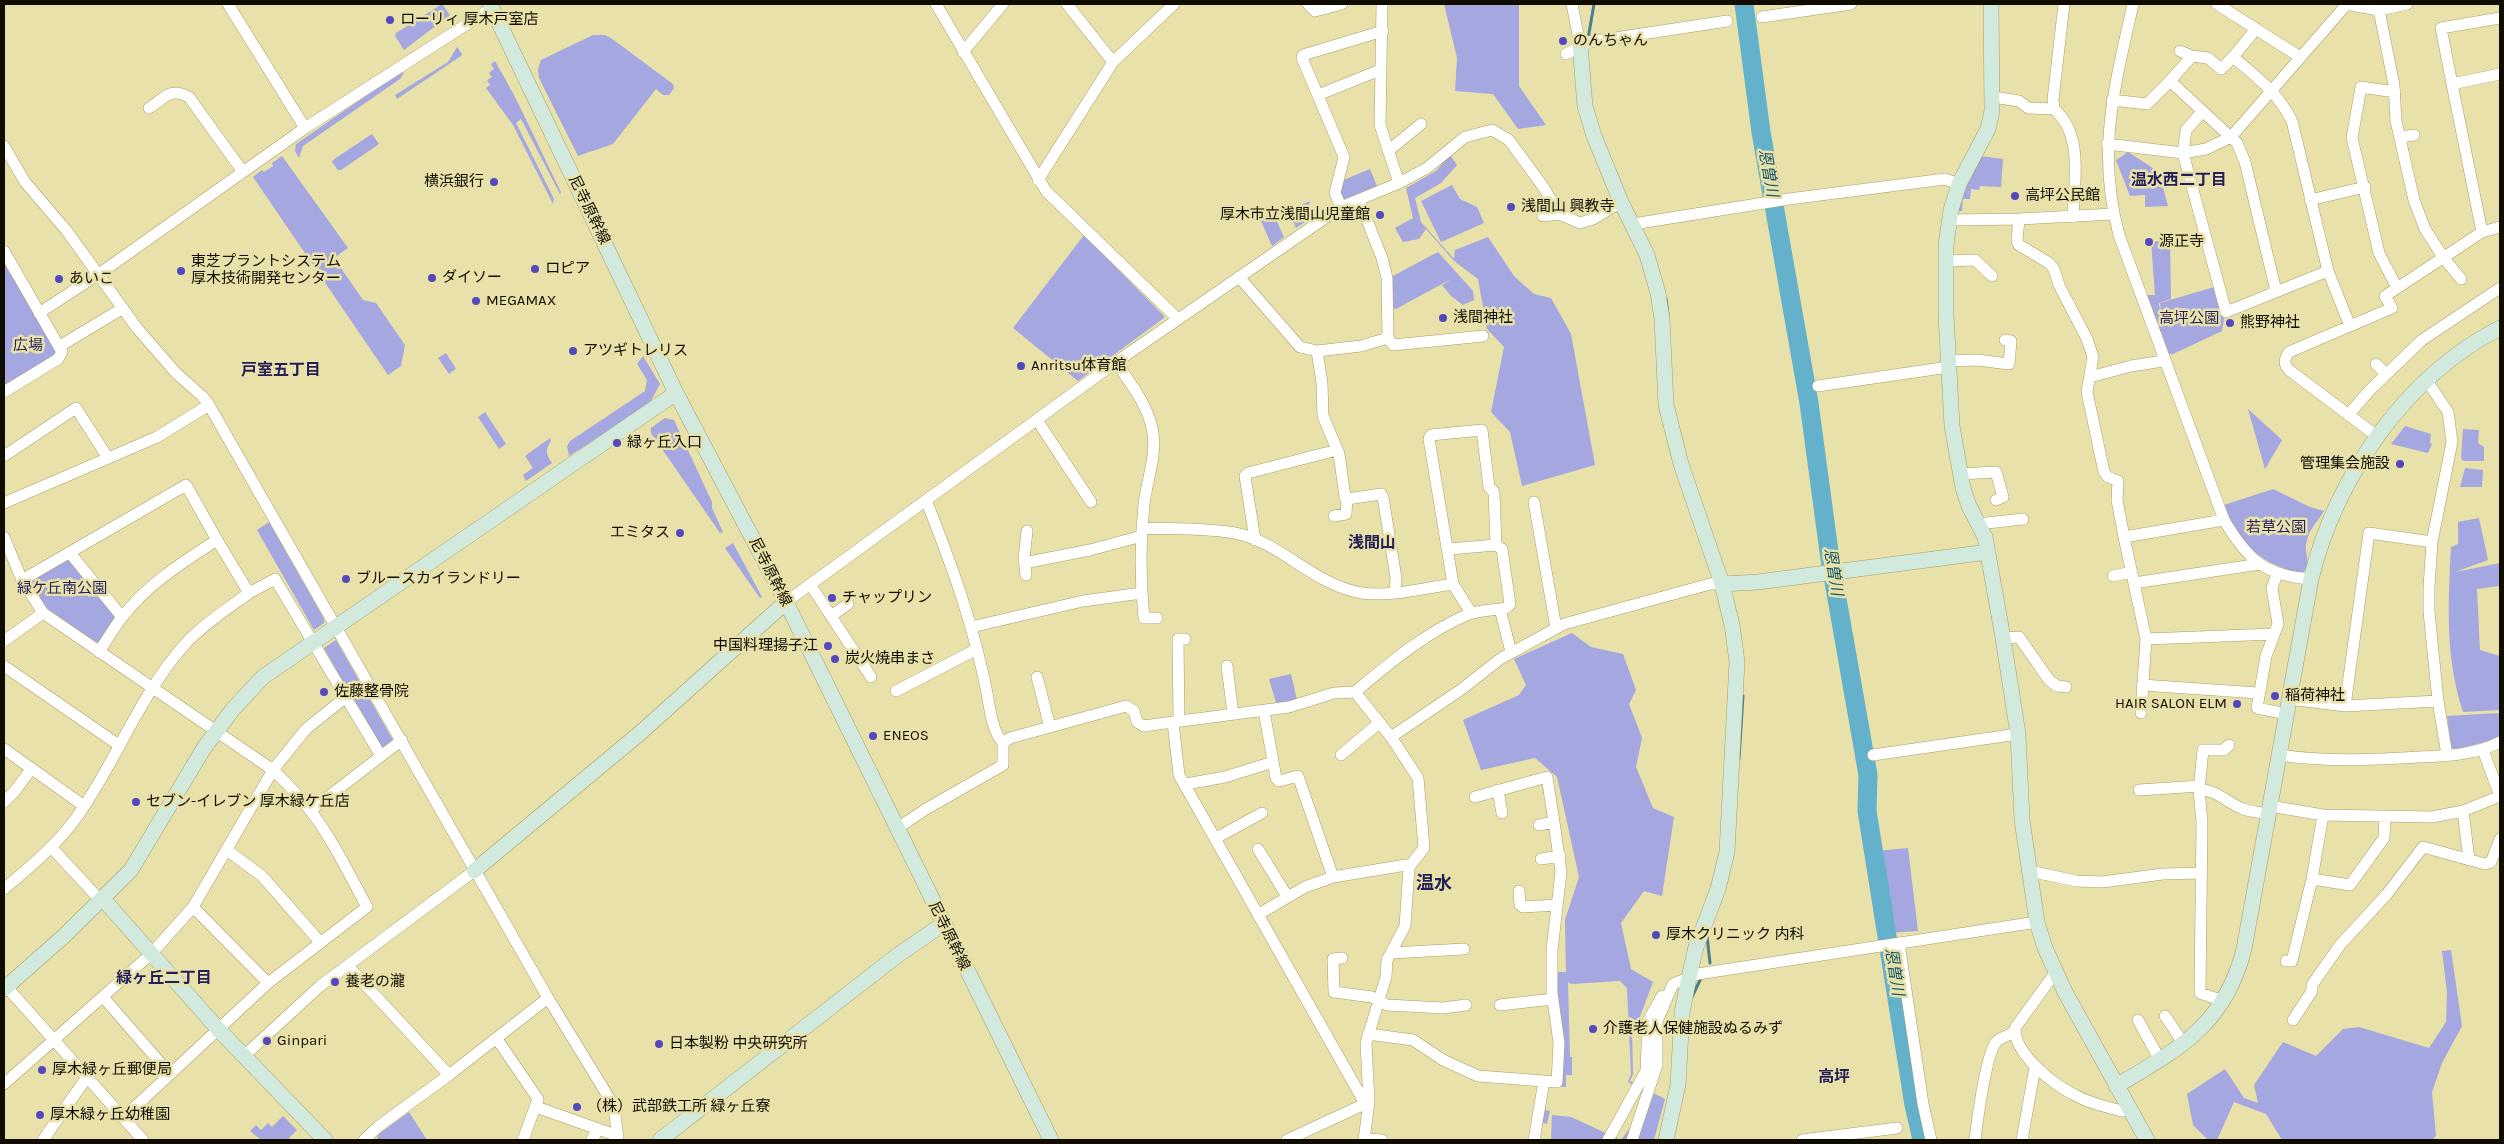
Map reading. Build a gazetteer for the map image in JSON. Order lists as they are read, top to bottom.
{
  "streets": {
    "street": ["尼寺原幹線"]
  },
  "districts": [
    "温水西二丁目",
    "戸室五丁目",
    "浅間山",
    "温水",
    "緑ヶ丘二丁目",
    "高坪"
  ],
  "water": ["恩曽川"],
  "parks": [
    "高坪公園",
    "広場",
    "若草公園",
    "緑ケ丘南公園"
  ],
  "places": [
    "ローリィ 厚木戸室店",
    "のんちゃん",
    "横浜銀行",
    "高坪公民館",
    "浅間山 興教寺",
    "厚木市立浅間山児童館",
    "源正寺",
    "ロピア",
    "東芝プラントシステム 厚木技術開発センター",
    "ダイソー",
    "あいこ",
    "MEGAMAX",
    "浅間神社",
    "熊野神社",
    "アツギトレリス",
    "Anritsu体育館",
    "緑ヶ丘入口",
    "管理集会施設",
    "エミタス",
    "ブルースカイランドリー",
    "チャップリン",
    "中国料理揚子江",
    "炭火焼串まさ",
    "佐藤整骨院",
    "稲荷神社",
    "HAIR SALON ELM",
    "ENEOS",
    "セブン-イレブン 厚木緑ケ丘店",
    "厚木クリニック 内科",
    "養老の瀧",
    "介護老人保健施設ぬるみず",
    "Ginpari",
    "日本製粉 中央研究所",
    "厚木緑ヶ丘郵便局",
    "（株）武部鉄工所 緑ヶ丘寮",
    "厚木緑ヶ丘幼稚園"
  ]
}
